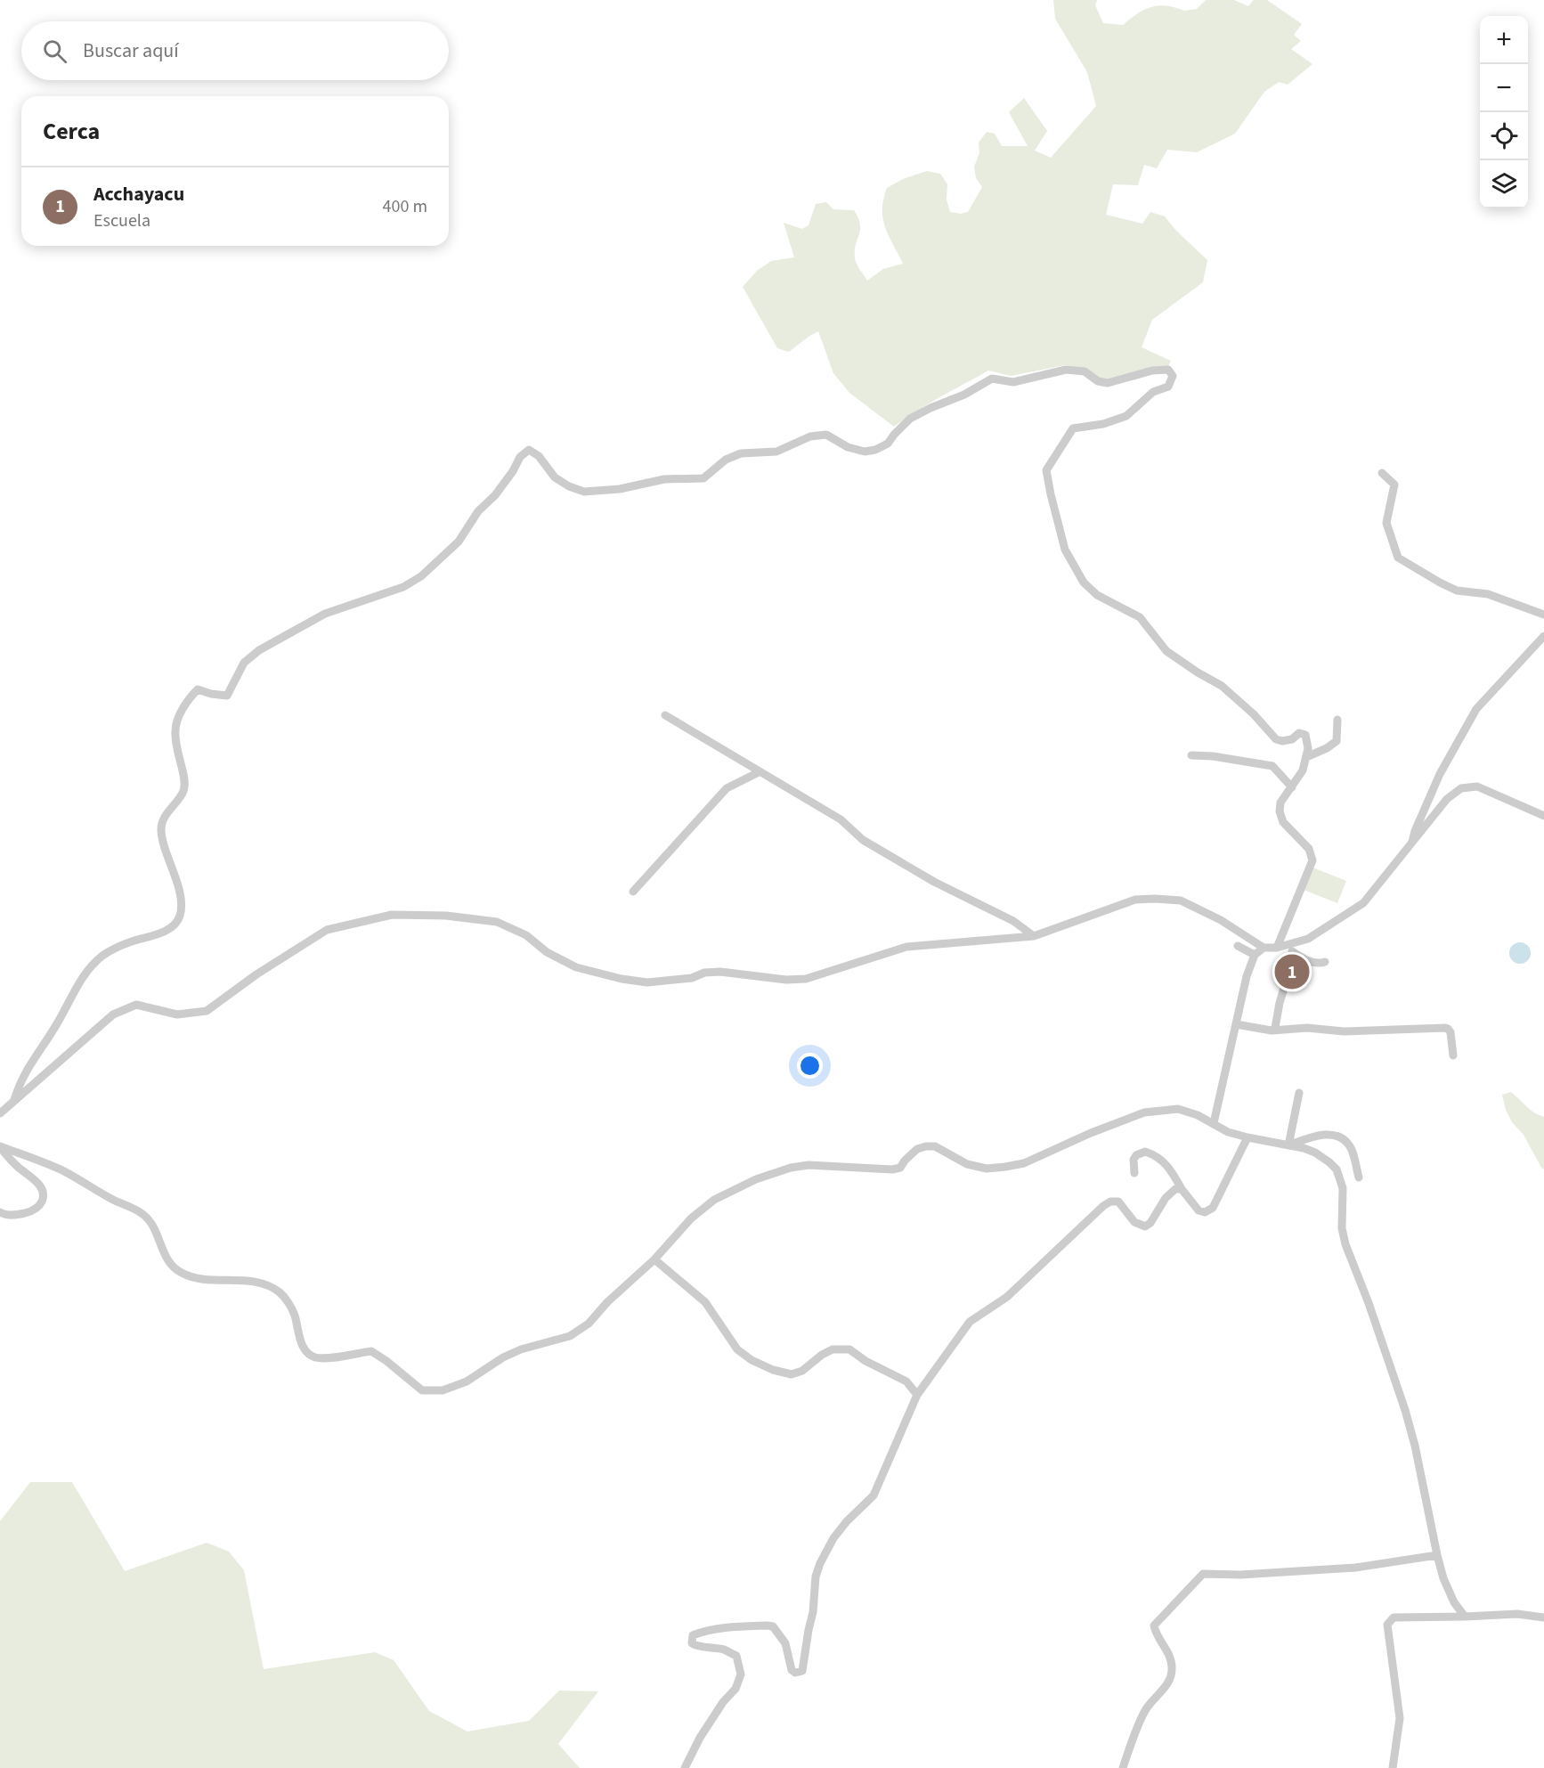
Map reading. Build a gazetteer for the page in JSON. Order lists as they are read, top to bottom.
{
  "page": {
    "map_buttons": ["+", "−"],
    "search": "Buscar aquí",
    "heading": "Cerca",
    "list": [
      {
        "mark": "1",
        "name": "Acchayacu",
        "note": "Escuela",
        "value": "400 m"
      }
    ],
    "pins": "1"
  }
}
